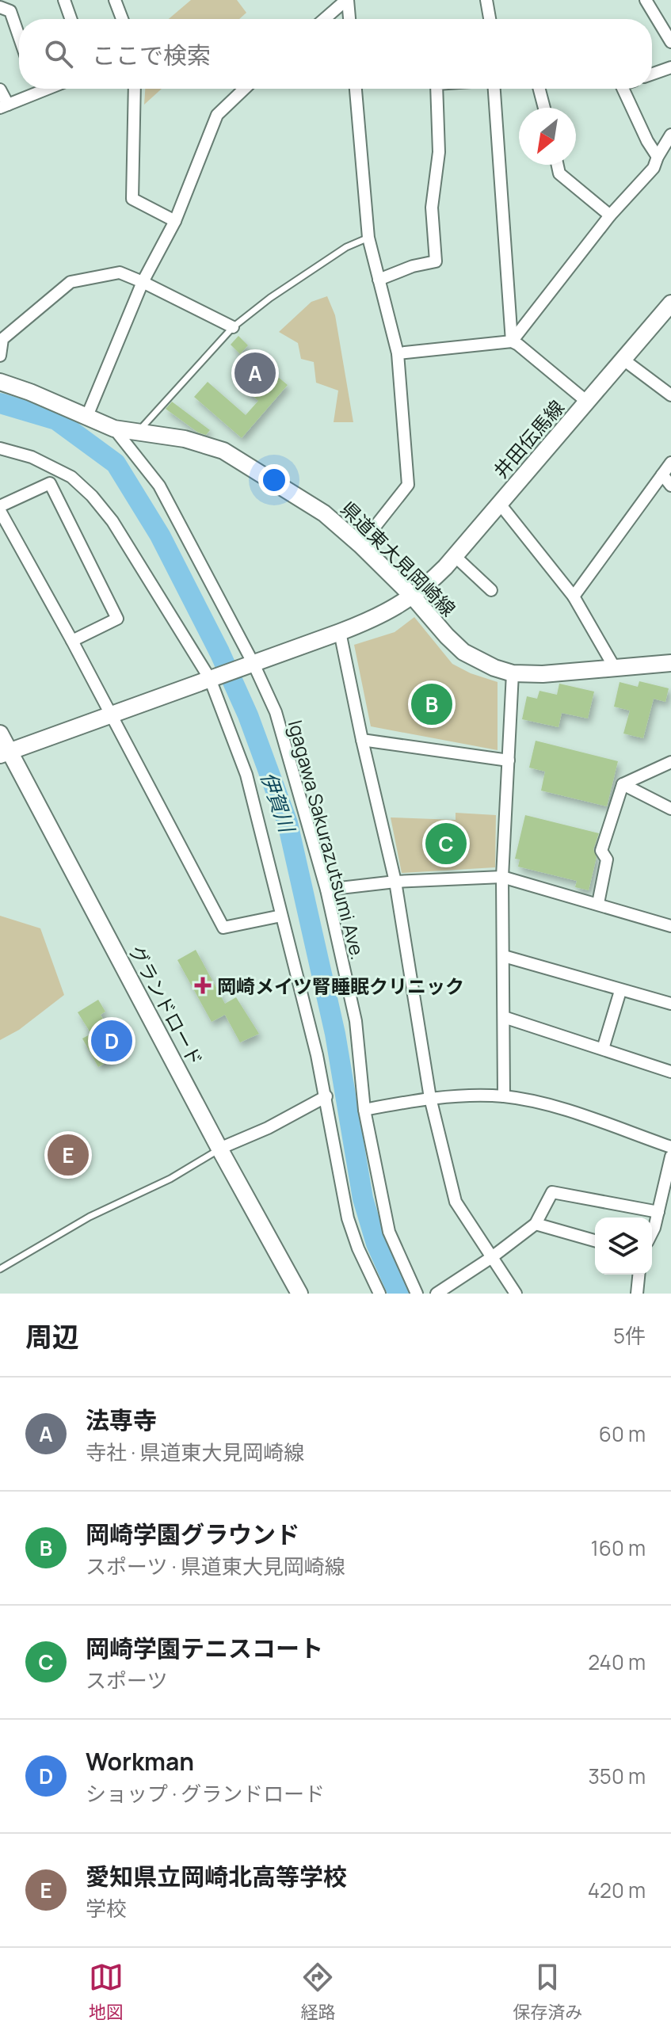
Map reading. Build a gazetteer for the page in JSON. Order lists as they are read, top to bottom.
{
  "streets": {
    "street": [
      "井田伝馬線",
      "県道東大見岡崎線",
      "Igagawa Sakurazutsumi Ave.",
      "グランドロード"
    ]
  },
  "crossings": [
    ["井田伝馬線", "県道東大見岡崎線"],
    ["井田伝馬線", "Igagawa Sakurazutsumi Ave."],
    ["井田伝馬線", "グランドロード"],
    ["県道東大見岡崎線", "Igagawa Sakurazutsumi Ave."]
  ],
  "water": ["伊賀川"],
  "places": {
    "health": ["岡崎メイツ腎睡眠クリニック"]
  },
  "north": "bottom left",
  "page": {
    "search": "ここで検索",
    "pins": [
      "A",
      "B",
      "C",
      "D",
      "E"
    ],
    "heading": ["周辺", "5件"],
    "list": [
      {
        "mark": "A",
        "name": "法専寺",
        "note": "寺社 · 県道東大見岡崎線",
        "value": "60 m"
      },
      {
        "mark": "B",
        "name": "岡崎学園グラウンド",
        "note": "スポーツ · 県道東大見岡崎線",
        "value": "160 m"
      },
      {
        "mark": "C",
        "name": "岡崎学園テニスコート",
        "note": "スポーツ",
        "value": "240 m"
      },
      {
        "mark": "D",
        "name": "Workman",
        "note": "ショップ · グランドロード",
        "value": "350 m"
      },
      {
        "mark": "E",
        "name": "愛知県立岡崎北高等学校",
        "note": "学校",
        "value": "420 m"
      }
    ],
    "nav": ["地図", "経路", "保存済み"]
  }
}
